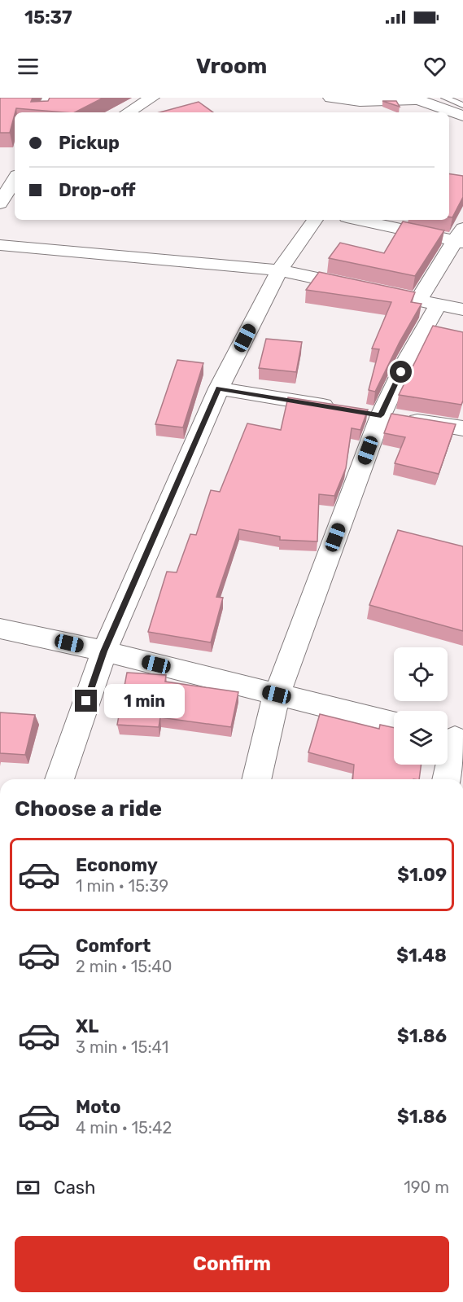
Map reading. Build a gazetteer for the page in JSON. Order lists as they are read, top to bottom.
{
  "page": {
    "status": "15:37",
    "header": "Vroom",
    "banner": ["Pickup", "Drop-off"],
    "bubble": "1 min",
    "heading": "Choose a ride",
    "list": [
      {
        "name": "Economy",
        "note": "1 min · 15:39",
        "value": "$1.09"
      },
      {
        "name": "Comfort",
        "note": "2 min · 15:40",
        "value": "$1.48"
      },
      {
        "name": "XL",
        "note": "3 min · 15:41",
        "value": "$1.86"
      },
      {
        "name": "Moto",
        "note": "4 min · 15:42",
        "value": "$1.86"
      }
    ],
    "pay": ["Cash", "190 m"],
    "buttons": "Confirm"
  }
}
